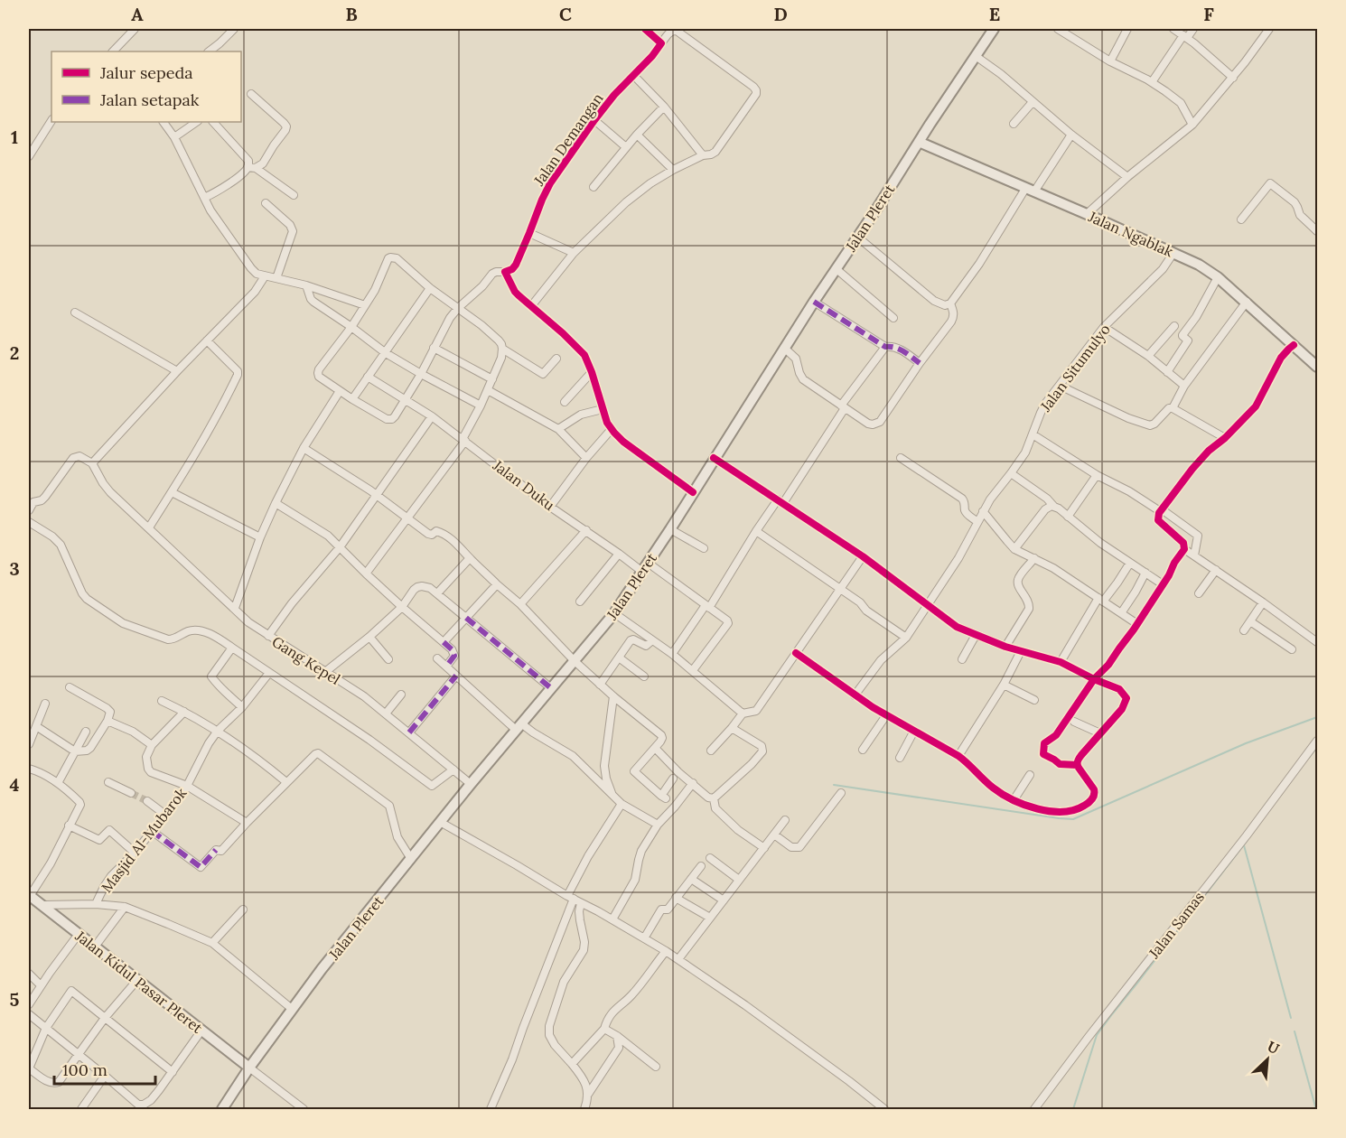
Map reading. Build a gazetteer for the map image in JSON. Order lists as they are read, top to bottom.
{
  "streets": {
    "main road": ["Jalan Pleret", "Jalan Ngablak", "Jalan Kidul Pasar Pleret"],
    "street": [
      "Jalan Demangan",
      "Jalan Situmulyo",
      "Jalan Duku",
      "Gang Kepel",
      "Masjid Al-Mubarok",
      "Jalan Samas"
    ]
  },
  "crossings": [
    ["Jalan Pleret", "Jalan Ngablak"],
    ["Jalan Pleret", "Jalan Duku"],
    ["Jalan Pleret", "Gang Kepel"],
    ["Jalan Pleret", "Jalan Kidul Pasar Pleret"],
    ["Jalan Ngablak", "Jalan Situmulyo"]
  ],
  "legend": ["Jalur sepeda", "Jalan setapak"],
  "scale_bar": "100 m",
  "north": "top right",
  "grid": {
    "columns": [
      "A",
      "B",
      "C",
      "D",
      "E",
      "F"
    ],
    "rows": [
      "1",
      "2",
      "3",
      "4",
      "5"
    ]
  }
}
